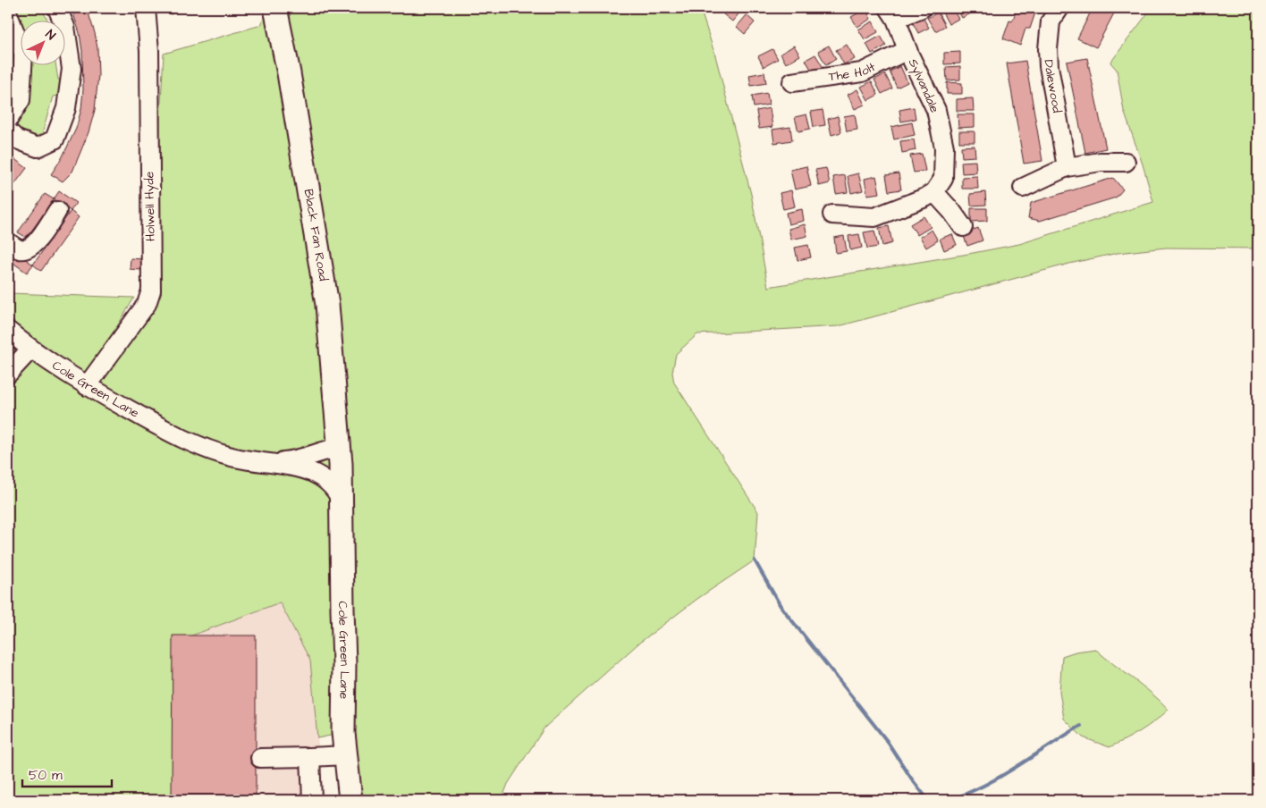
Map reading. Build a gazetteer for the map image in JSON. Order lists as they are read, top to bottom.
{
  "streets": {
    "main road": ["Black Fan Road", "Cole Green Lane"],
    "street": [
      "The Holt",
      "Sylvandale",
      "Dalewood",
      "Holwell Hyde"
    ]
  },
  "crossings": [
    ["The Holt", "Sylvandale"],
    ["Holwell Hyde", "Cole Green Lane"],
    ["Black Fan Road", "Cole Green Lane"]
  ],
  "scale_bar": "50 m",
  "north": "top right"
}
